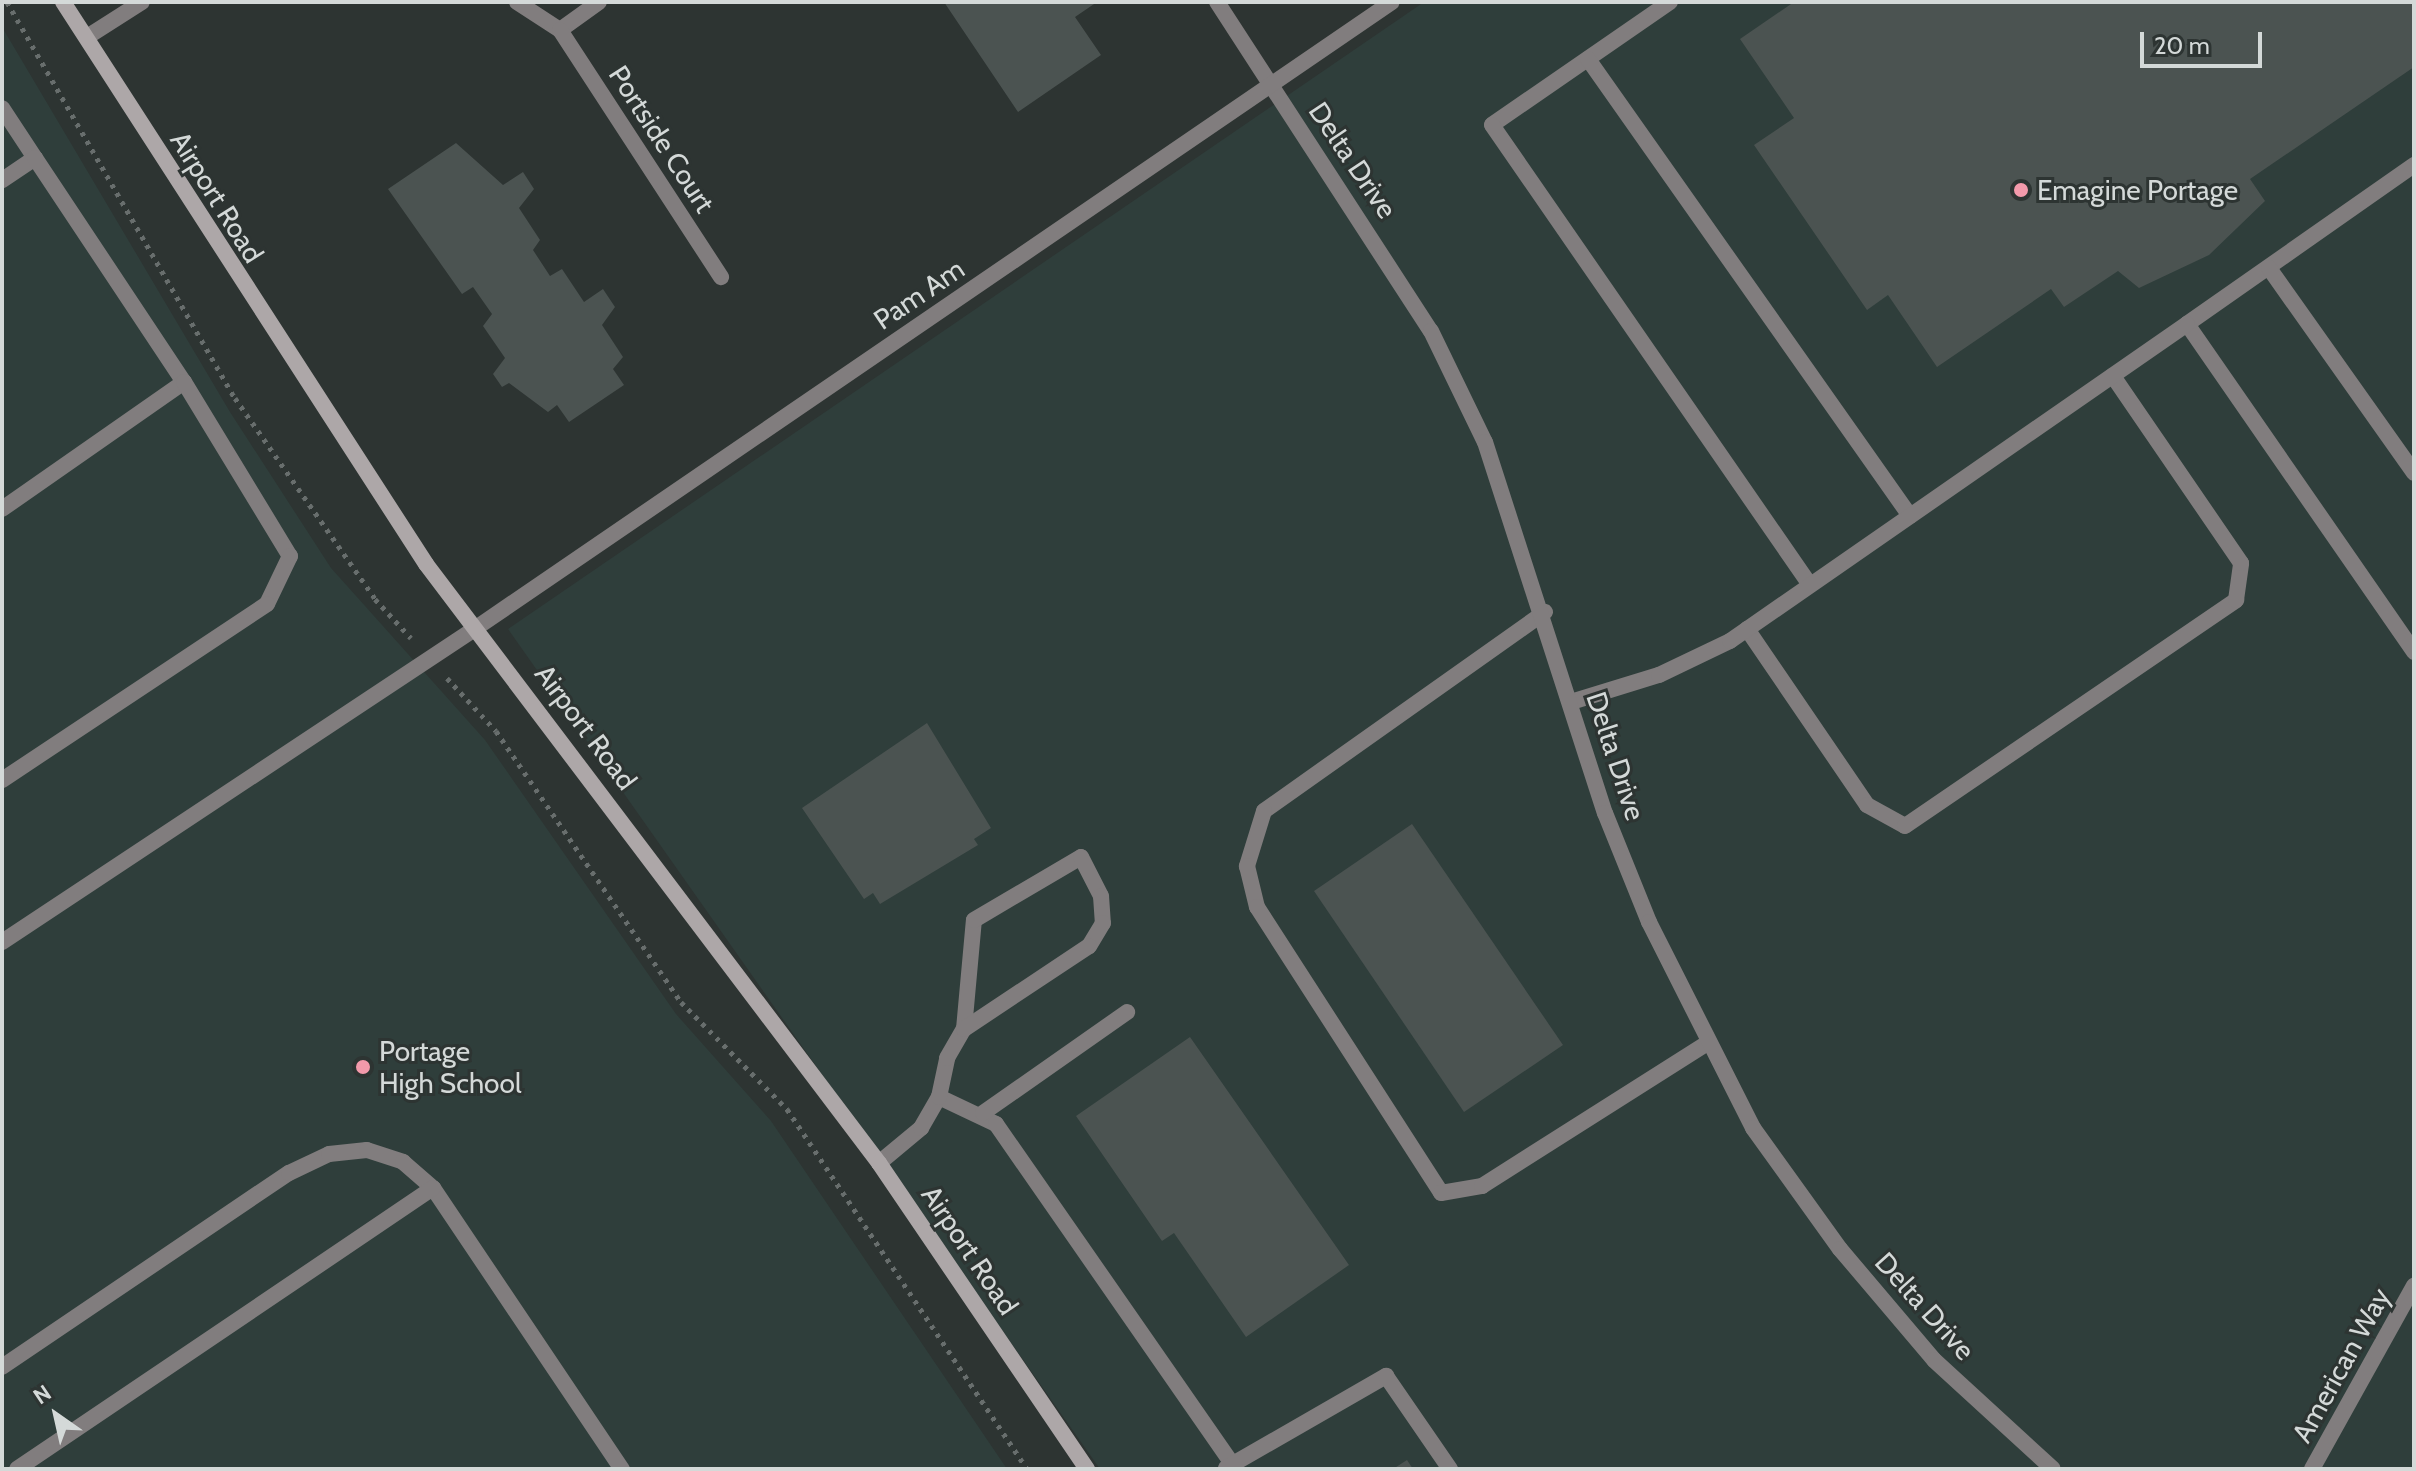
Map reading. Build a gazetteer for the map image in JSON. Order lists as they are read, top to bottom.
{
  "streets": {
    "main road": ["Airport Road"],
    "street": [
      "Portside Court",
      "Delta Drive",
      "Pam Am",
      "American Way"
    ]
  },
  "crossings": [
    ["Delta Drive", "Pam Am"],
    ["Airport Road", "Pam Am"]
  ],
  "places": ["Emagine Portage", "Portage High School"],
  "scale_bar": "20 m",
  "north": "top left"
}
